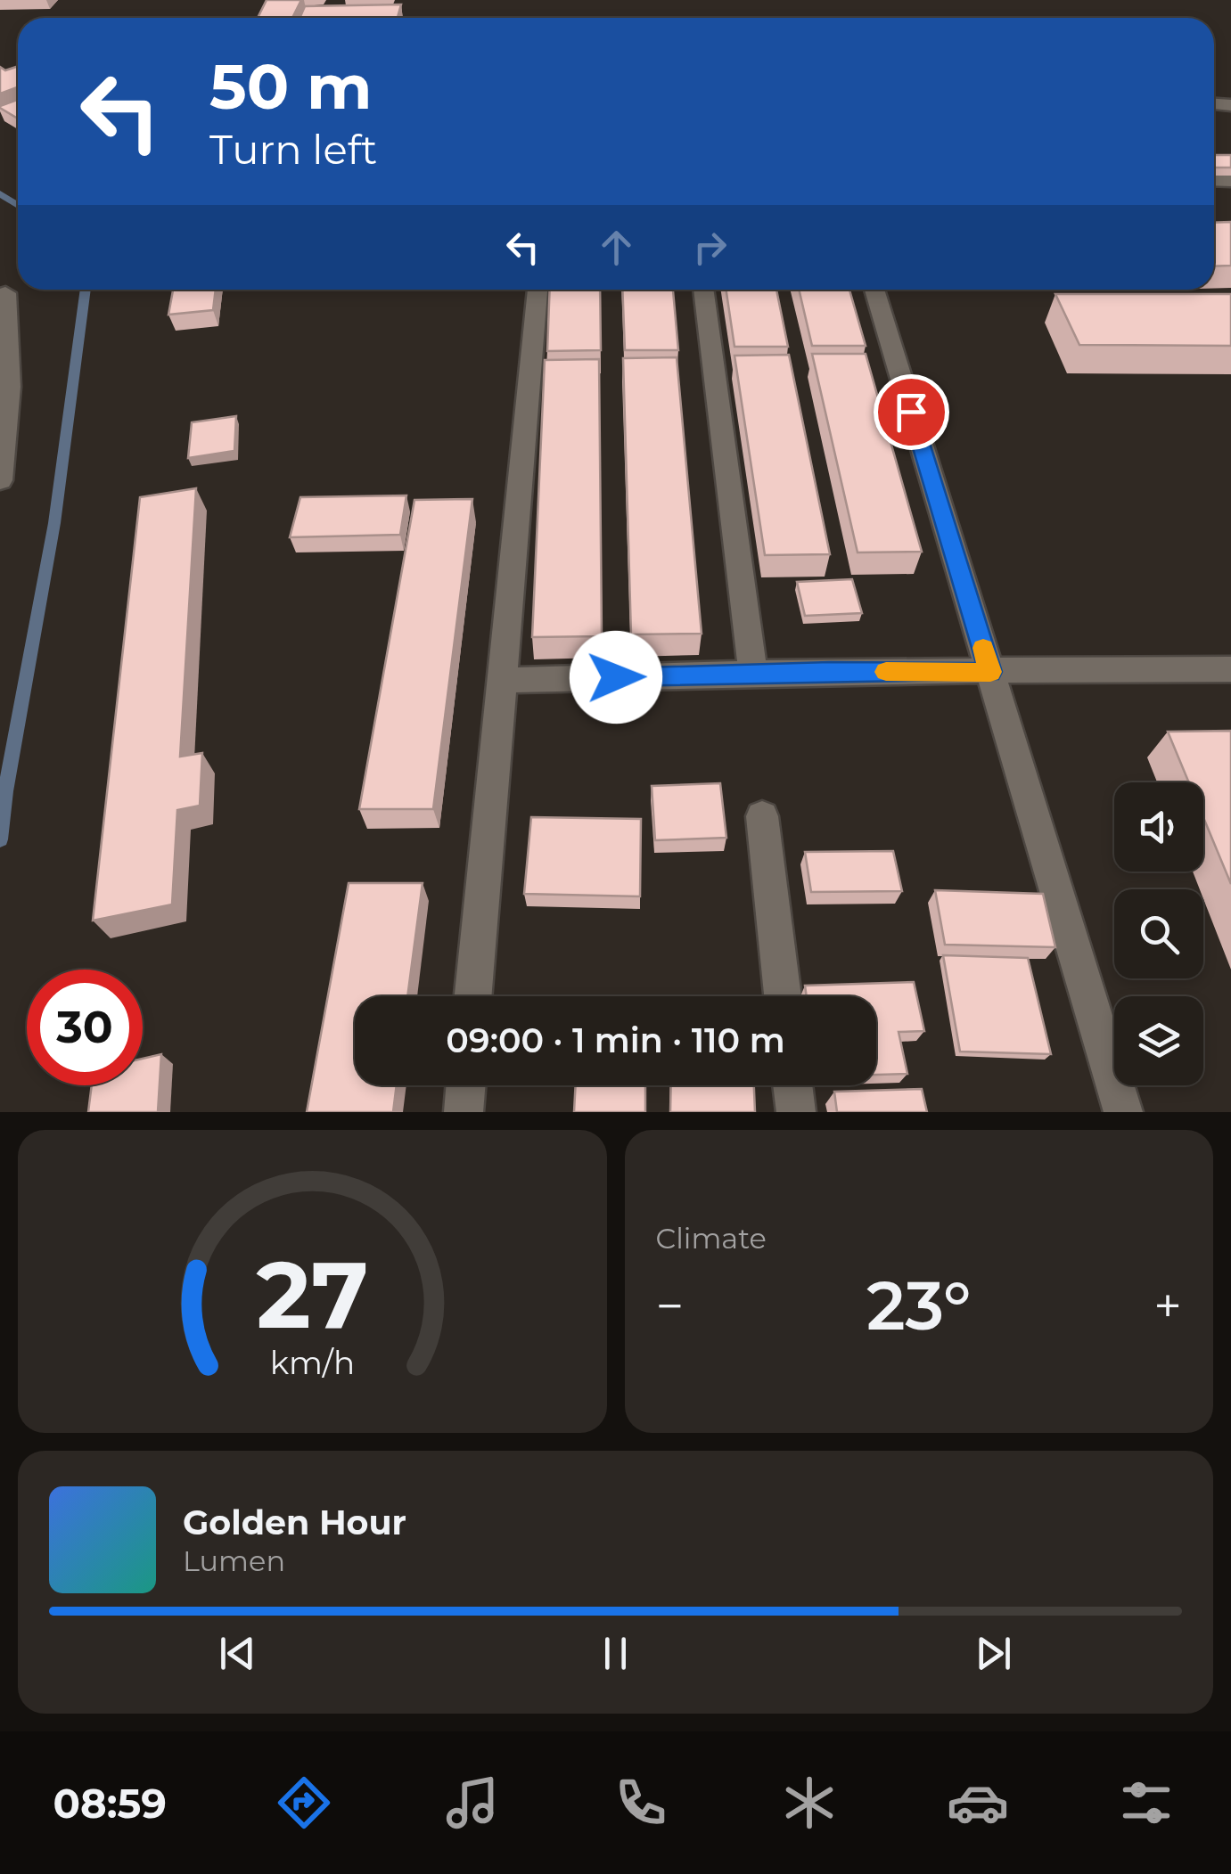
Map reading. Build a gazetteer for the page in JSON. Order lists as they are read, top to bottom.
{
  "page": {
    "turn": ["50 m", "Turn left"],
    "limit": "30",
    "trip": "09:00 · 1 min · 110 m",
    "tile": "Climate",
    "heat": ["−", "23°", "+"],
    "song": ["Golden Hour", "Lumen"],
    "tabs": "08:59",
    "gauge": ["27", "km/h"]
  }
}
